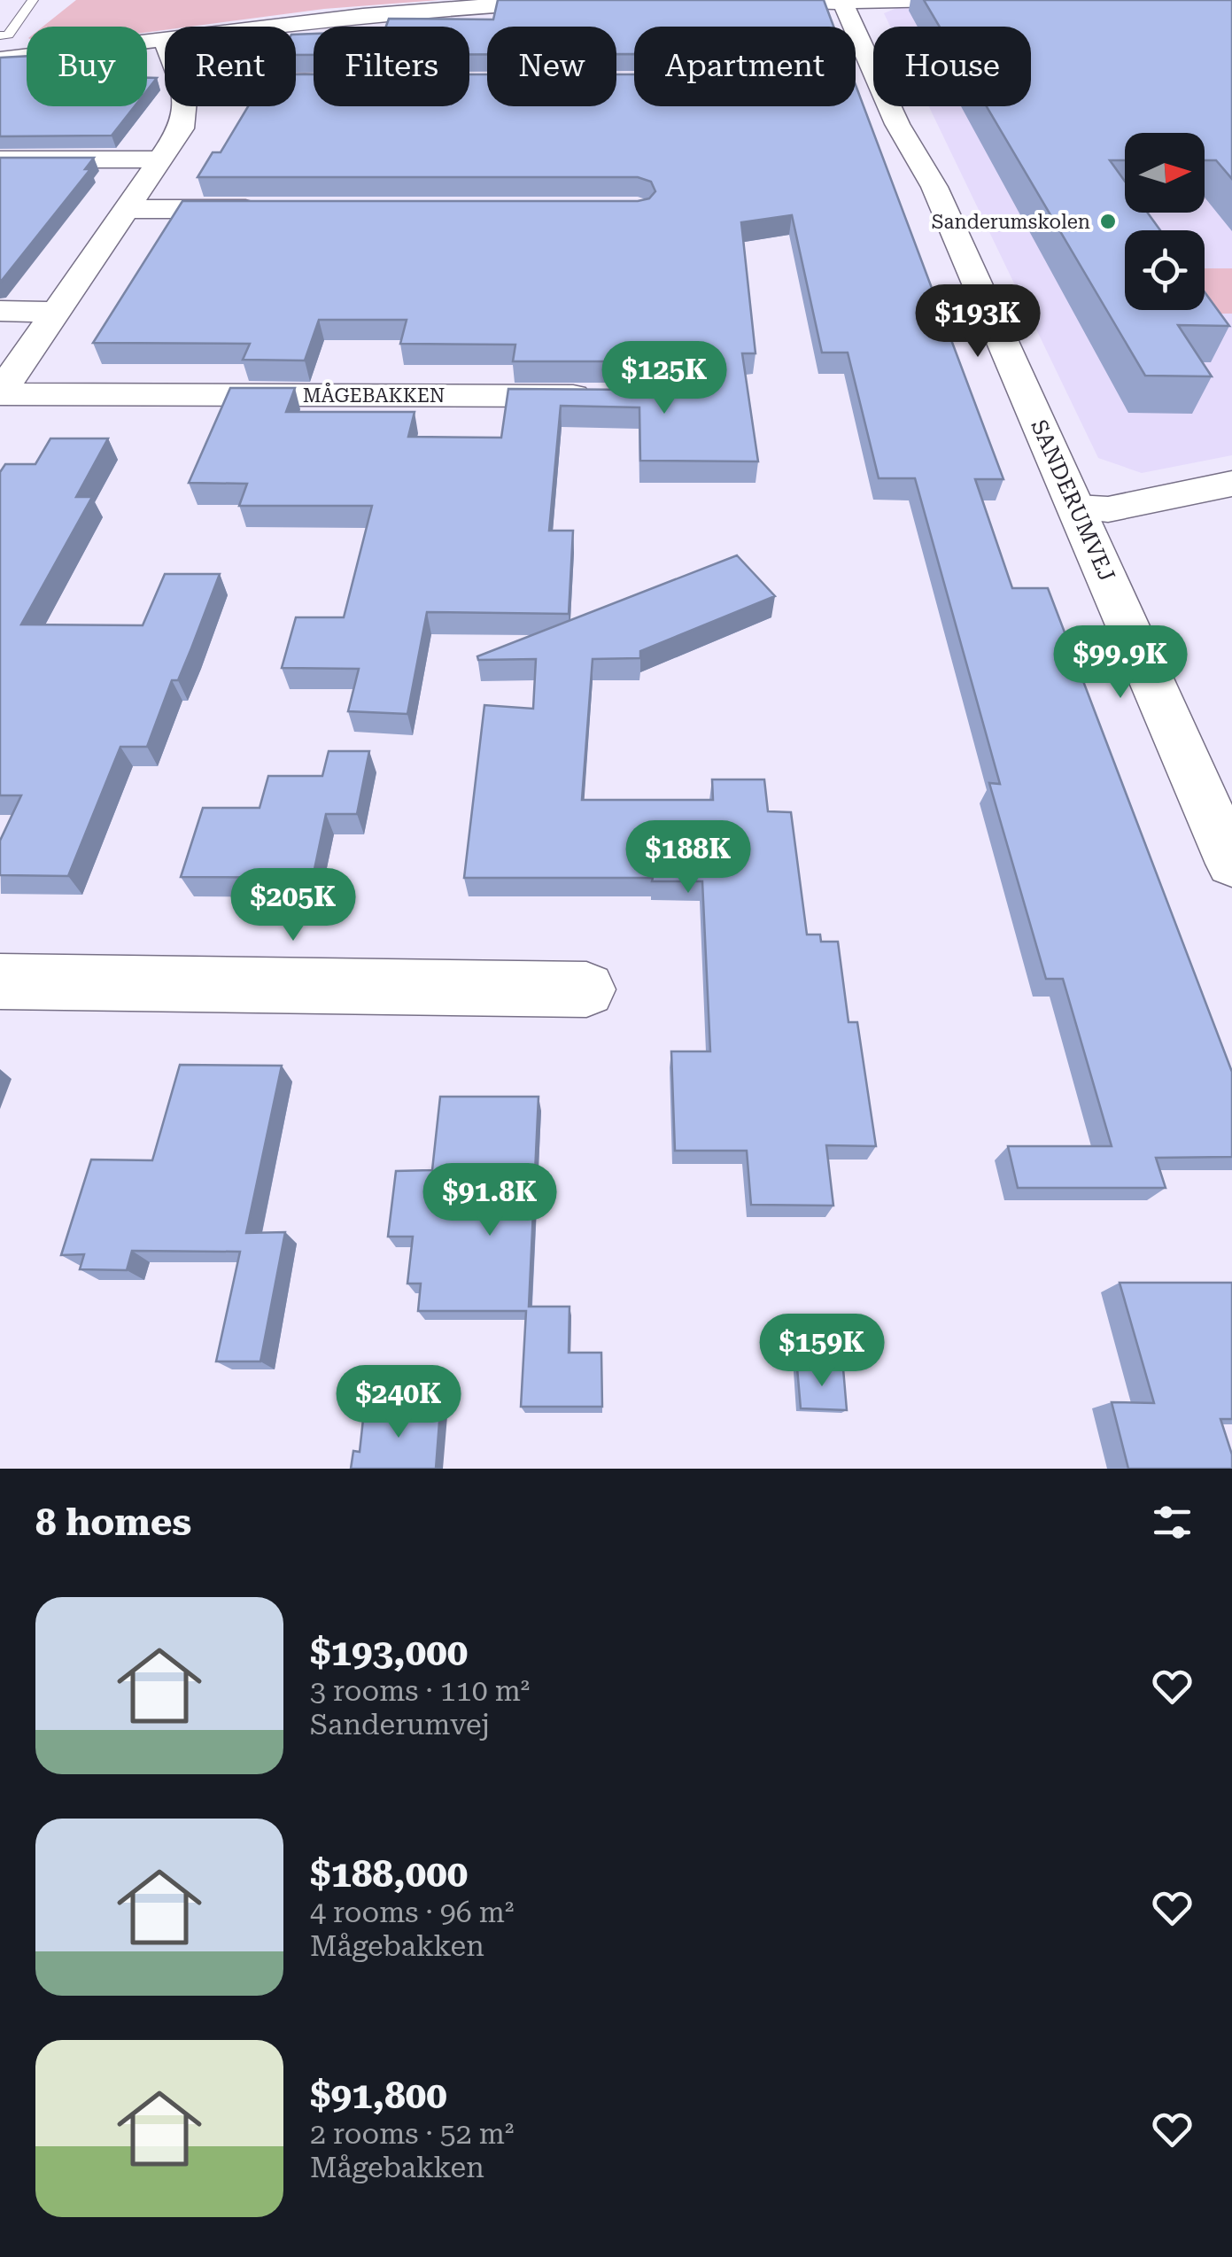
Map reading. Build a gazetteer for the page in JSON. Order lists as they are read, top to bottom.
{
  "streets": {
    "street": ["MÅGEBAKKEN", "SANDERUMVEJ"]
  },
  "places": ["Sanderumskolen"],
  "north": "right",
  "page": {
    "chip": [
      "Buy",
      "Rent",
      "Filters",
      "New",
      "Apartment",
      "House"
    ],
    "price": [
      "$193K",
      "$125K",
      "$99.9K",
      "$188K",
      "$205K",
      "$91.8K",
      "$159K",
      "$240K"
    ],
    "heading": "8 homes",
    "list": [
      {
        "name": "$193,000",
        "note": "3 rooms · 110 m² · Sanderumvej"
      },
      {
        "name": "$188,000",
        "note": "4 rooms · 96 m² · Mågebakken"
      },
      {
        "name": "$91,800",
        "note": "2 rooms · 52 m² · Mågebakken"
      }
    ]
  }
}
